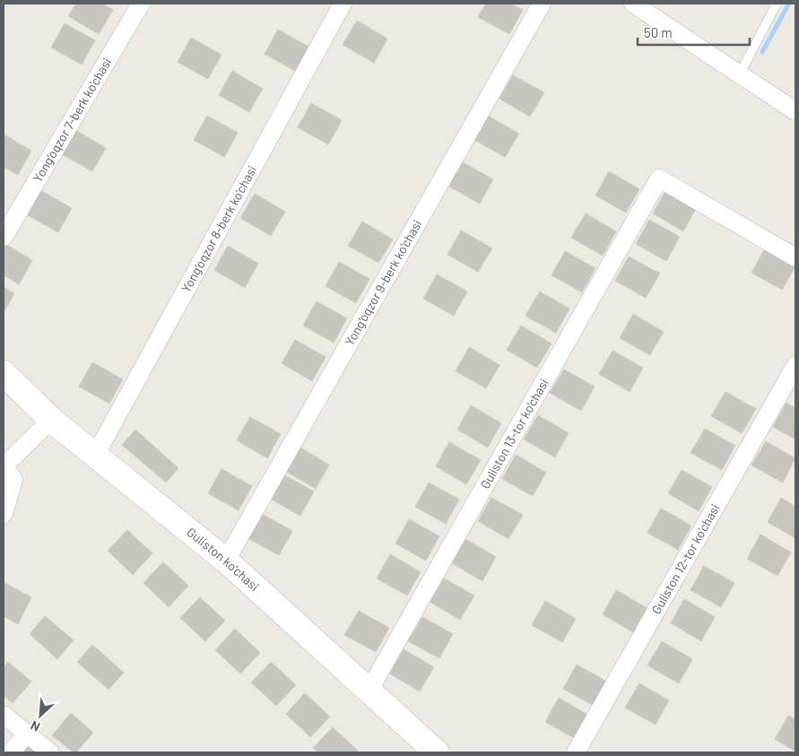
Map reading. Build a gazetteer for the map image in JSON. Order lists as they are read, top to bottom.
{
  "streets": {
    "main road": ["Guliston ko'chasi"],
    "street": [
      "Yong‘oqzor 7-berk ko'chasi",
      "Yong‘oqzor 8-berk ko'chasi",
      "Yong‘oqzor 9-berk ko'chasi",
      "Guliston 13-tor ko'chasi",
      "Guliston 12-tor ko'chasi"
    ]
  },
  "crossings": [
    ["Yong‘oqzor 8-berk ko'chasi", "Guliston ko'chasi"],
    ["Yong‘oqzor 9-berk ko'chasi", "Guliston ko'chasi"],
    ["Guliston 13-tor ko'chasi", "Guliston ko'chasi"]
  ],
  "scale_bar": "50 m",
  "north": "bottom left"
}
